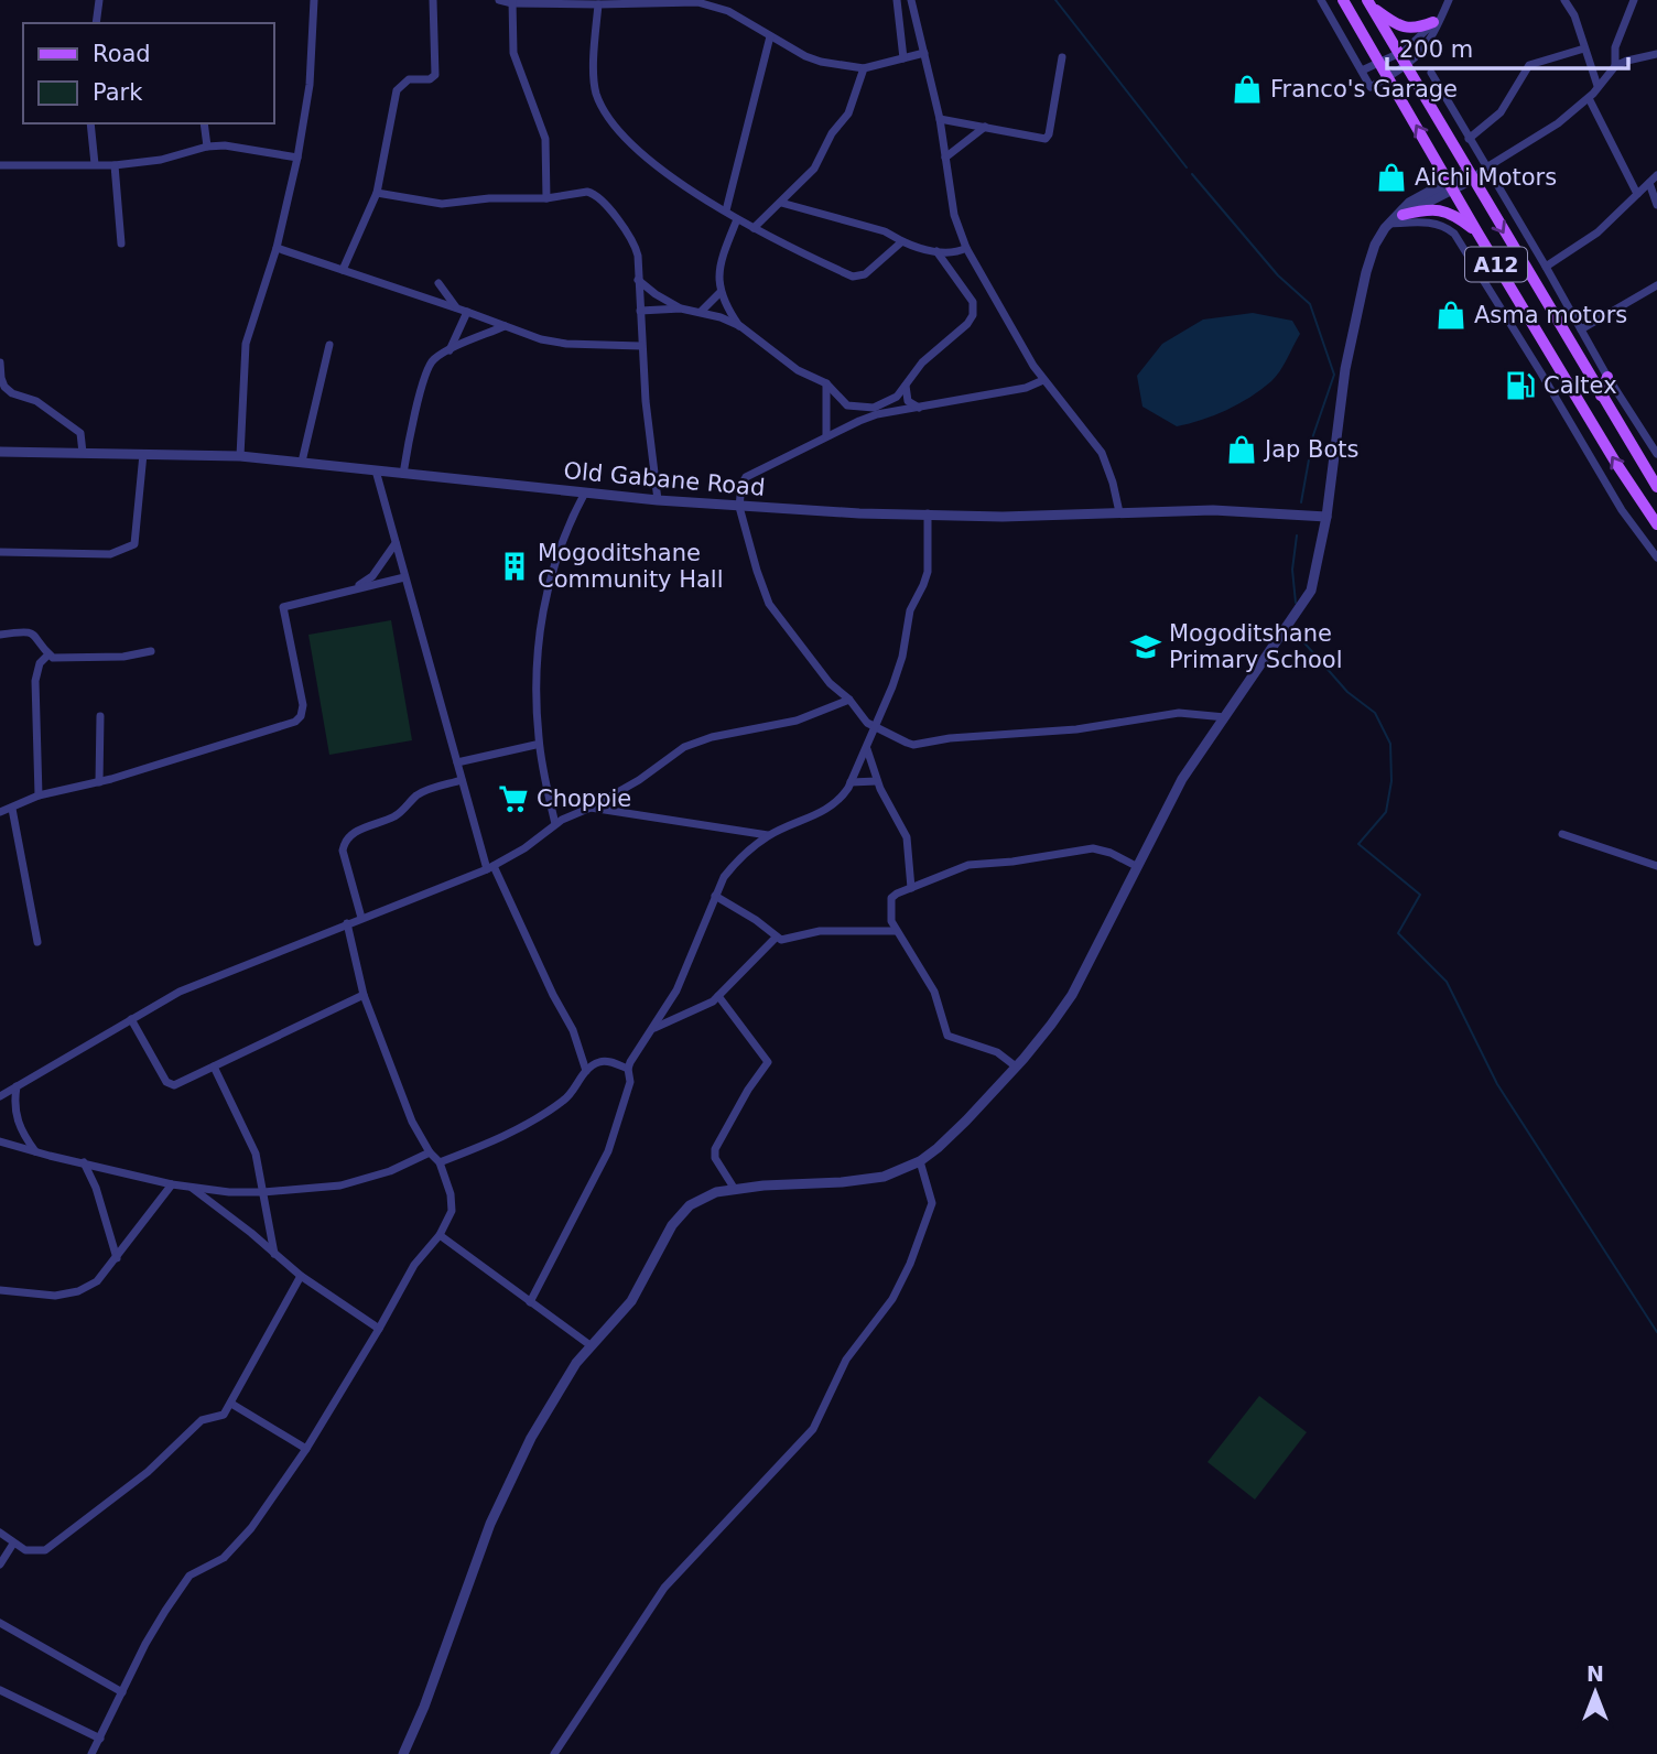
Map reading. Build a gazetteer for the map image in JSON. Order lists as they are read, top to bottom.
{
  "streets": {
    "main road": ["A12"],
    "street": ["Old Gabane Road"]
  },
  "places": {
    "shop": [
      "Franco's Garage",
      "Aichi Motors",
      "Asma motors",
      "Jap Bots"
    ],
    "fuel station": ["Caltex"],
    "building": ["Mogoditshane Community Hall"],
    "school or university": ["Mogoditshane Primary School"],
    "supermarket": ["Choppie"]
  },
  "legend": ["Road", "Park"],
  "scale_bar": "200 m",
  "north": "top"
}
